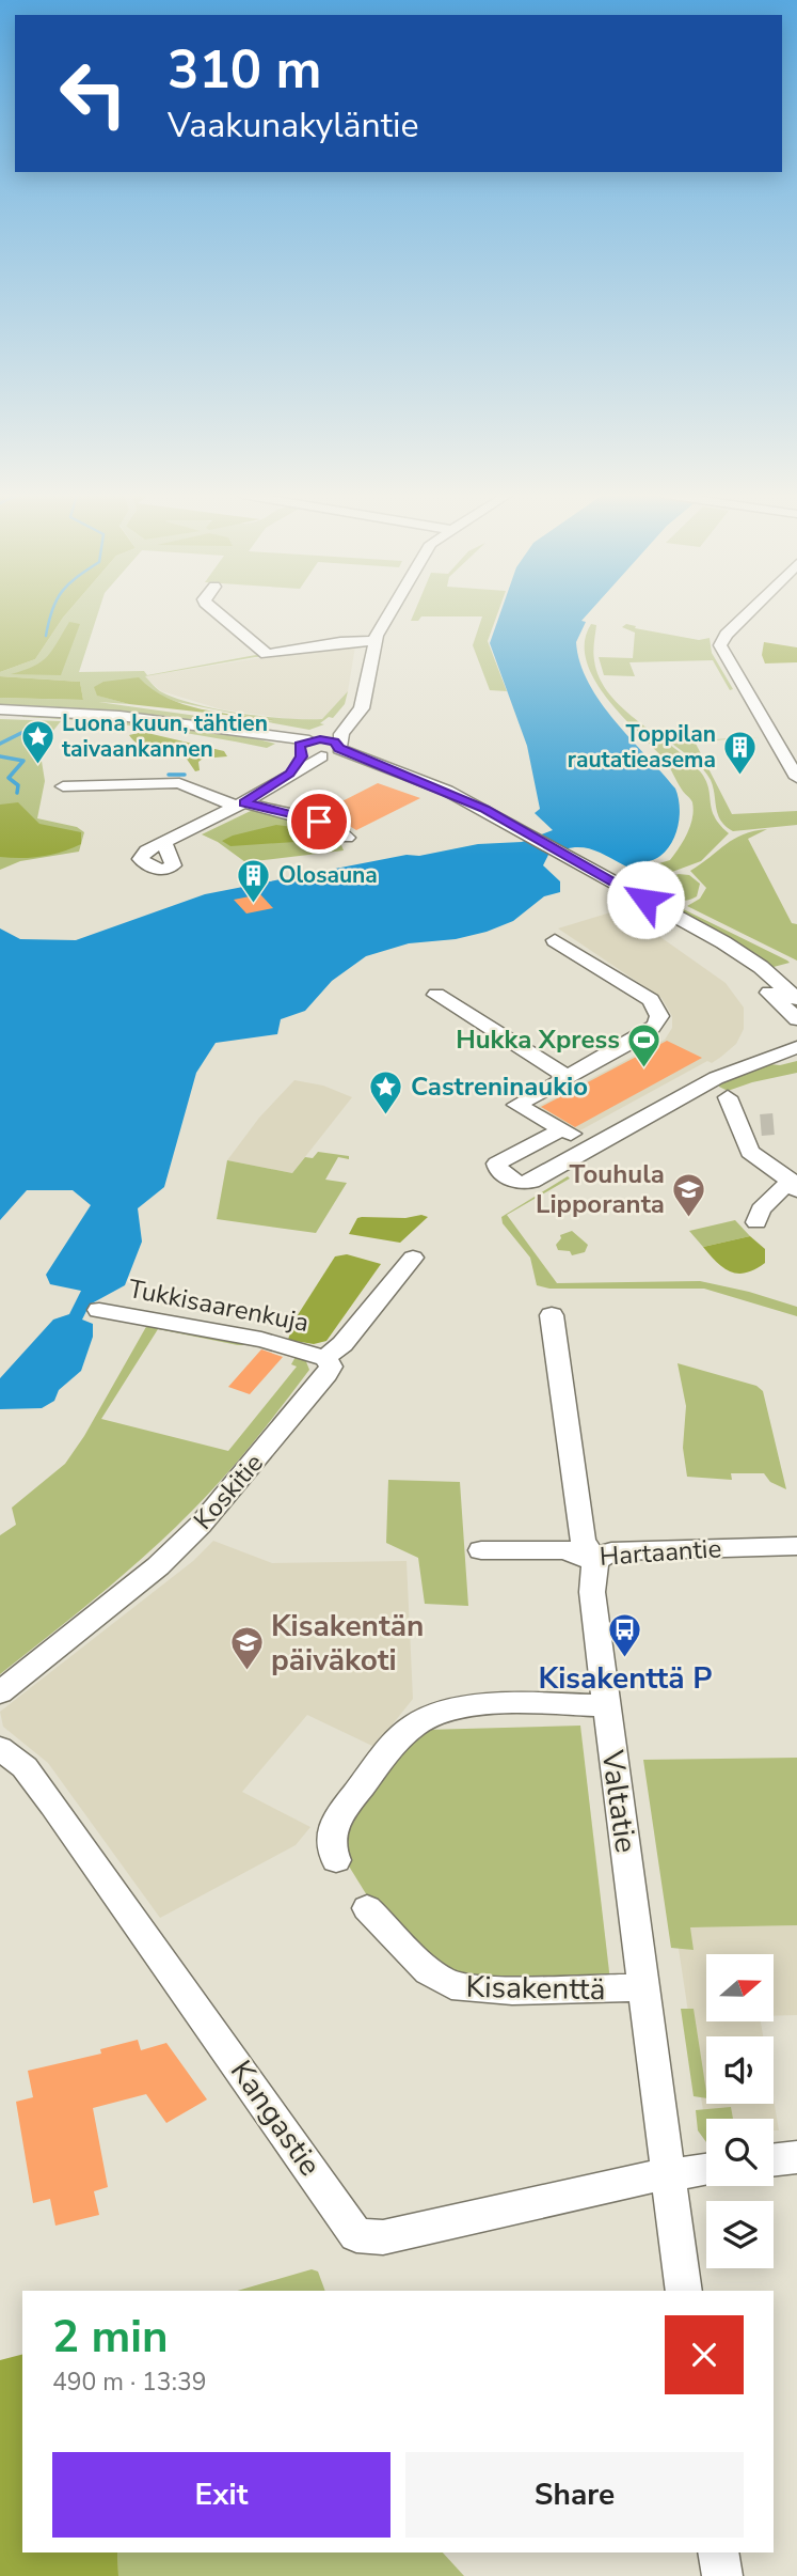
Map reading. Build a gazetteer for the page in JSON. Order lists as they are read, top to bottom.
{
  "streets": {
    "street": [
      "Tukkisaarenkuja",
      "Koskitie",
      "Hartaantie",
      "Valtatie",
      "Kisakenttä",
      "Kangastie"
    ]
  },
  "crossings": [
    ["Tukkisaarenkuja", "Koskitie"],
    ["Hartaantie", "Valtatie"],
    ["Valtatie", "Kisakenttä"],
    ["Valtatie", "Kangastie"]
  ],
  "places": {
    "place": ["Luona kuun, tähtien taivaankannen", "Castreninaukio"],
    "building": ["Toppilan rautatieasema", "Olosauna"],
    "sports": ["Hukka Xpress"],
    "school or university": ["Touhula Lipporanta", "Kisakentän päiväkoti"],
    "bus stop": ["Kisakenttä P"]
  },
  "north": "right",
  "page": {
    "turn": ["310 m", "Vaakunakyläntie"],
    "heading": ["2 min", "490 m · 13:39"],
    "buttons": ["Exit", "Share"]
  }
}
